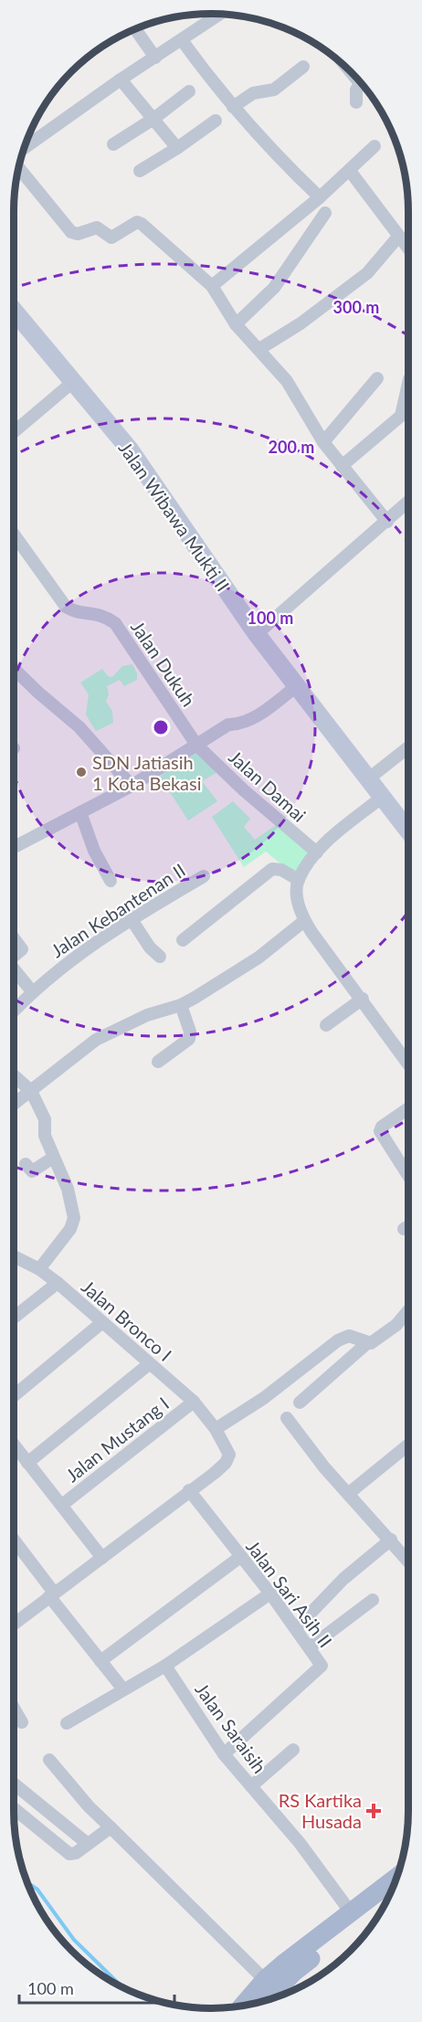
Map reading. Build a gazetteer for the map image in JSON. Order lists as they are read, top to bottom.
{
  "streets": {
    "main road": ["Jalan Wibawa Mukti II"],
    "street": [
      "Jalan Dukuh",
      "Jalan Damai",
      "Jalan Kebantenan II",
      "Jalan Bronco I",
      "Jalan Mustang I",
      "Jalan Sari Asih II",
      "Jalan Saraisih"
    ]
  },
  "crossings": [
    ["Jalan Dukuh", "Jalan Damai"],
    ["Jalan Bronco I", "Jalan Mustang I"],
    ["Jalan Bronco I", "Jalan Sari Asih II"],
    ["Jalan Sari Asih II", "Jalan Saraisih"]
  ],
  "places": {
    "other": ["SDN Jatiasih 1 Kota Bekasi"],
    "health": ["RS Kartika Husada"]
  },
  "scale_bar": "100 m",
  "rings": ["300 m", "200 m", "100 m"]
}
